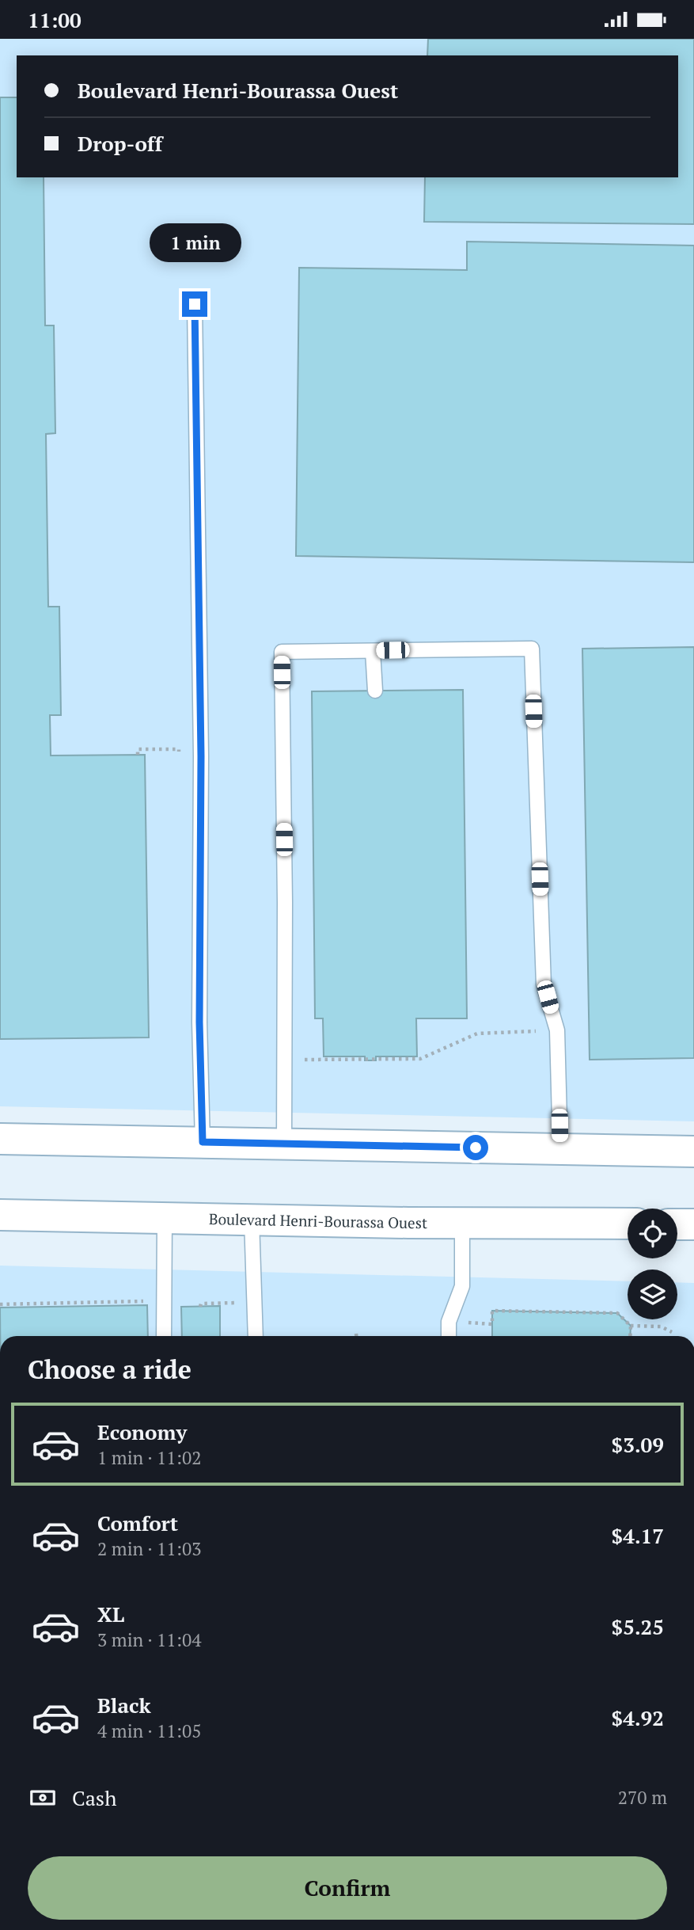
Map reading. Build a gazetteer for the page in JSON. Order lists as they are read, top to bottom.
{
  "streets": {
    "main road": ["Boulevard Henri-Bourassa Ouest"]
  },
  "page": {
    "status": "11:00",
    "banner": ["Boulevard Henri-Bourassa Ouest", "Drop-off"],
    "bubble": "1 min",
    "heading": "Choose a ride",
    "list": [
      {
        "name": "Economy",
        "note": "1 min · 11:02",
        "value": "$3.09"
      },
      {
        "name": "Comfort",
        "note": "2 min · 11:03",
        "value": "$4.17"
      },
      {
        "name": "XL",
        "note": "3 min · 11:04",
        "value": "$5.25"
      },
      {
        "name": "Black",
        "note": "4 min · 11:05",
        "value": "$4.92"
      }
    ],
    "pay": ["Cash", "270 m"],
    "buttons": "Confirm"
  }
}
